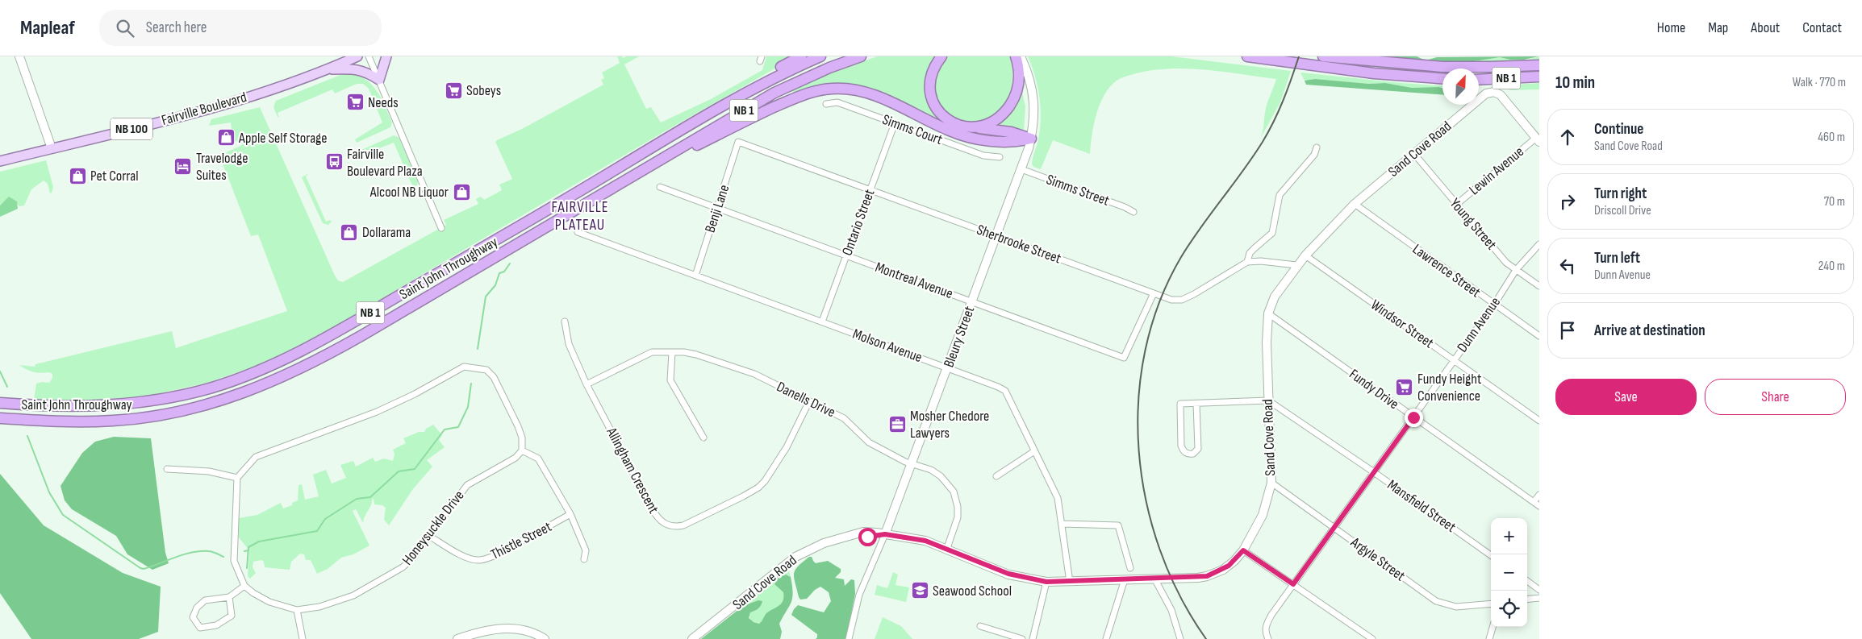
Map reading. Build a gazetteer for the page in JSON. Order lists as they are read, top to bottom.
{
  "streets": {
    "highway": ["NB 1", "Saint John Throughway"],
    "main road": ["Fairville Boulevard", "NB 100"],
    "street": [
      "Simms Court",
      "Sand Cove Road",
      "Lewin Avenue",
      "Simms Street",
      "Benji Lane",
      "Ontario Street",
      "Young Street",
      "Sherbrooke Street",
      "Lawrence Street",
      "Montreal Avenue",
      "Windsor Street",
      "Dunn Avenue",
      "Bleury Street",
      "Molson Avenue",
      "Fundy Drive",
      "Danells Drive",
      "Allingham Crescent",
      "Mansfield Street",
      "Honeysuckle Drive",
      "Thistle Street",
      "Argyle Street"
    ]
  },
  "crossings": [
    ["Simms Court", "Ontario Street"],
    ["Sand Cove Road", "Lewin Avenue"],
    ["Sand Cove Road", "Young Street"],
    ["Sand Cove Road", "Lawrence Street"],
    ["Sand Cove Road", "Windsor Street"],
    ["Sand Cove Road", "Bleury Street"],
    ["Sand Cove Road", "Molson Avenue"],
    ["Sand Cove Road", "Fundy Drive"],
    ["Sand Cove Road", "Danells Drive"],
    ["Sand Cove Road", "Mansfield Street"],
    ["Sand Cove Road", "Argyle Street"],
    ["Lewin Avenue", "Young Street"],
    ["Simms Street", "Bleury Street"],
    ["Benji Lane", "Sherbrooke Street"],
    ["Benji Lane", "Montreal Avenue"],
    ["Benji Lane", "Molson Avenue"],
    ["Ontario Street", "Sherbrooke Street"],
    ["Ontario Street", "Montreal Avenue"],
    ["Ontario Street", "Molson Avenue"],
    ["Young Street", "Dunn Avenue"],
    ["Sherbrooke Street", "Montreal Avenue"],
    ["Sherbrooke Street", "Bleury Street"],
    ["Lawrence Street", "Dunn Avenue"],
    ["Montreal Avenue", "Bleury Street"],
    ["Windsor Street", "Dunn Avenue"],
    ["Dunn Avenue", "Fundy Drive"],
    ["Dunn Avenue", "Mansfield Street"],
    ["Dunn Avenue", "Argyle Street"],
    ["Bleury Street", "Molson Avenue"],
    ["Bleury Street", "Danells Drive"],
    ["Danells Drive", "Allingham Crescent"],
    ["Honeysuckle Drive", "Thistle Street"]
  ],
  "districts": ["FAIRVILLE PLATEAU"],
  "places": {
    "supermarket": ["Sobeys", "Needs", "Fundy Height Convenience"],
    "shop": [
      "Apple Self Storage",
      "Pet Corral",
      "Alcool NB Liquor",
      "Dollarama"
    ],
    "bus stop": ["Fairville Boulevard Plaza"],
    "hotel": ["Travelodge Suites"],
    "office": ["Mosher Chedore Lawyers"],
    "school or university": ["Seawood School"]
  },
  "north": "top right",
  "page": {
    "header": "Mapleaf",
    "search": "Search here",
    "nav": [
      "Home",
      "Map",
      "About",
      "Contact"
    ],
    "heading": ["10 min", "Walk · 770 m"],
    "list": [
      ["Continue", "Sand Cove Road", "460 m"],
      ["Turn right", "Driscoll Drive", "70 m"],
      ["Turn left", "Dunn Avenue", "240 m"],
      "Arrive at destination"
    ],
    "buttons": ["Save", "Share"],
    "map_buttons": ["+", "−"]
  }
}
